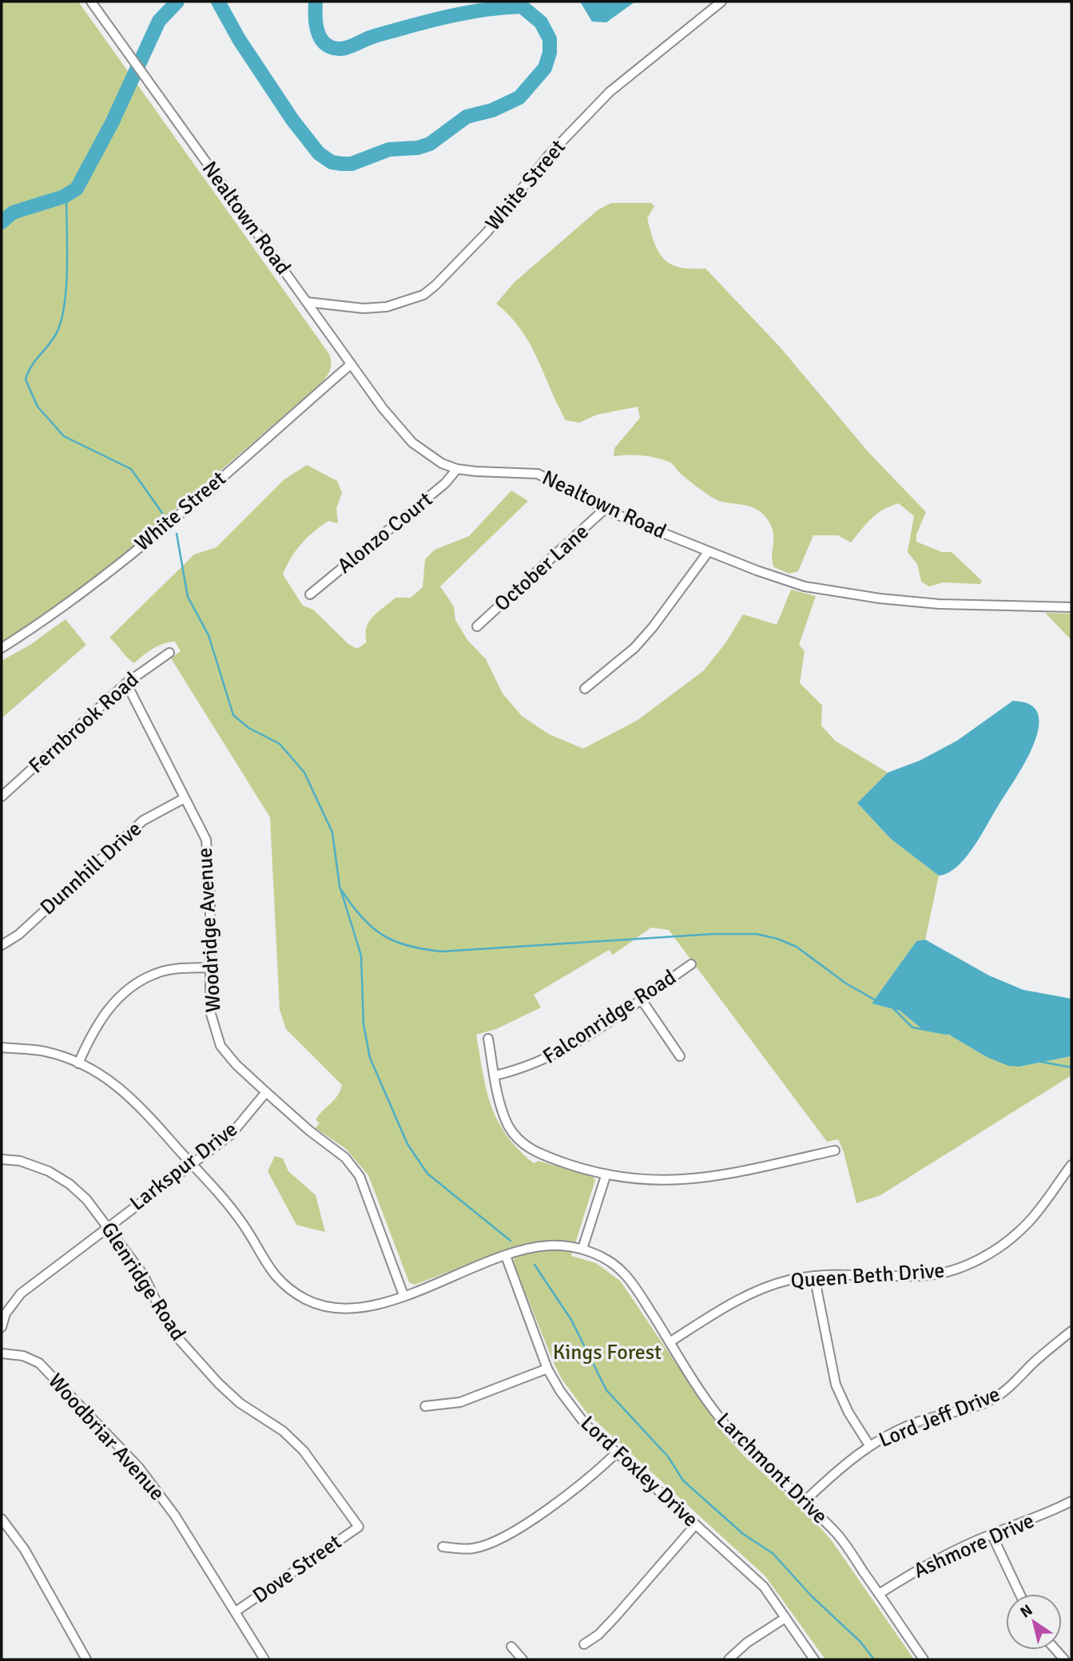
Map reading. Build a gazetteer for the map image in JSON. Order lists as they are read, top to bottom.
{
  "streets": {
    "street": [
      "White Street",
      "Nealtown Road",
      "Alonzo Court",
      "October Lane",
      "Fernbrook Road",
      "Dunnhill Drive",
      "Woodridge Avenue",
      "Falconridge Road",
      "Larkspur Drive",
      "Queen Beth Drive",
      "Glenridge Road",
      "Lord Jeff Drive",
      "Woodbriar Avenue",
      "Larchmont Drive",
      "Lord Foxley Drive",
      "Ashmore Drive",
      "Dove Street"
    ]
  },
  "crossings": [
    ["White Street", "Nealtown Road"],
    ["Nealtown Road", "Alonzo Court"],
    ["Nealtown Road", "October Lane"],
    ["Fernbrook Road", "Woodridge Avenue"],
    ["Dunnhill Drive", "Woodridge Avenue"],
    ["Woodridge Avenue", "Larkspur Drive"],
    ["Woodridge Avenue", "Larchmont Drive"],
    ["Larkspur Drive", "Glenridge Road"],
    ["Larkspur Drive", "Larchmont Drive"],
    ["Queen Beth Drive", "Larchmont Drive"],
    ["Glenridge Road", "Dove Street"],
    ["Lord Jeff Drive", "Larchmont Drive"],
    ["Woodbriar Avenue", "Dove Street"],
    ["Larchmont Drive", "Lord Foxley Drive"],
    ["Larchmont Drive", "Ashmore Drive"]
  ],
  "parks": ["Kings Forest"],
  "north": "top left"
}
